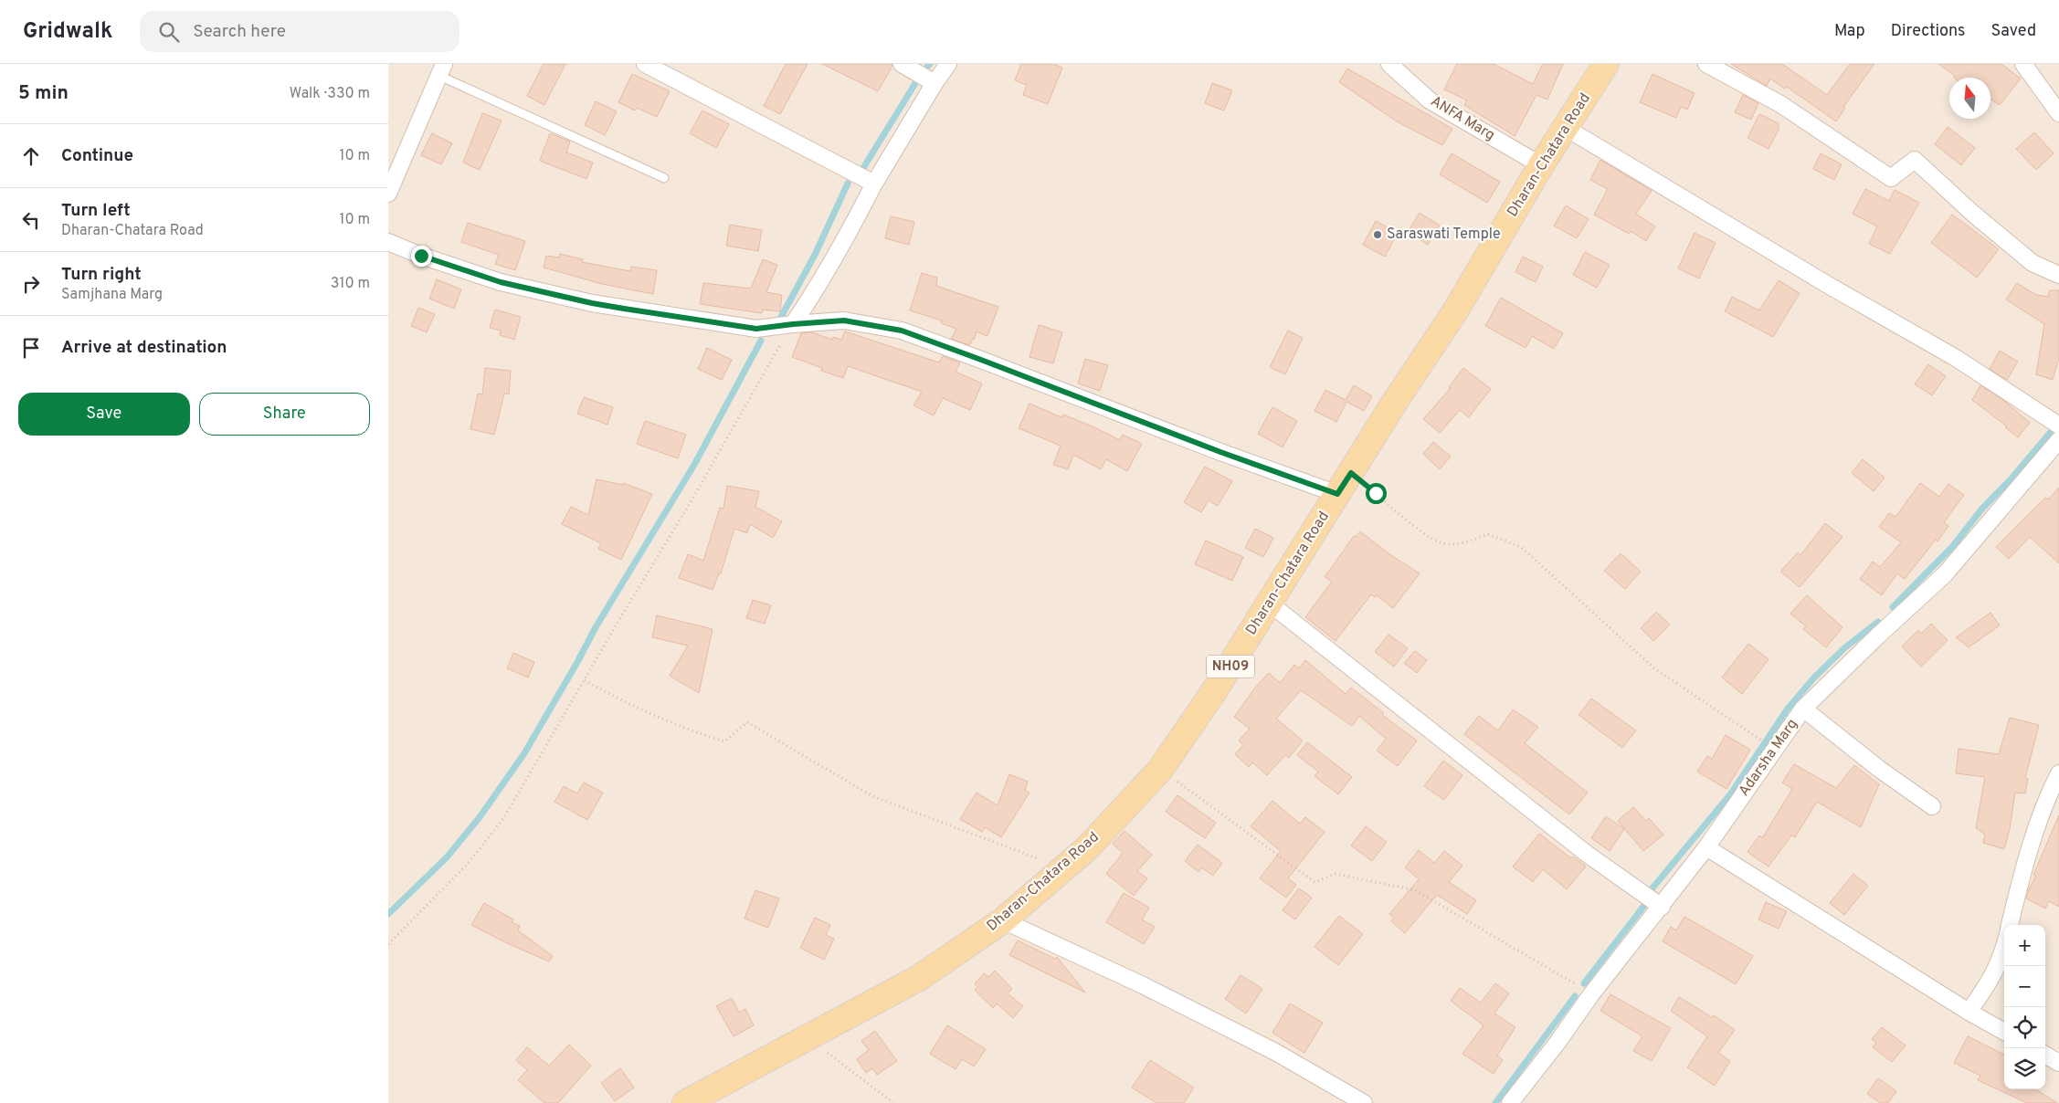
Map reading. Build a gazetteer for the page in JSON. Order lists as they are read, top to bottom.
{
  "streets": {
    "main road": ["Dharan-Chatara Road", "NH09"],
    "street": ["ANFA Marg", "Adarsha Marg"]
  },
  "crossings": [
    ["ANFA Marg", "Dharan-Chatara Road"]
  ],
  "places": ["Saraswati Temple"],
  "north": "top",
  "page": {
    "header": "Gridwalk",
    "search": "Search here",
    "nav": ["Map", "Directions", "Saved"],
    "heading": ["5 min", "Walk · 330 m"],
    "list": [
      ["Continue", "10 m"],
      ["Turn left", "Dharan-Chatara Road", "10 m"],
      ["Turn right", "Samjhana Marg", "310 m"],
      "Arrive at destination"
    ],
    "buttons": ["Save", "Share"],
    "map_buttons": ["+", "−"]
  }
}
